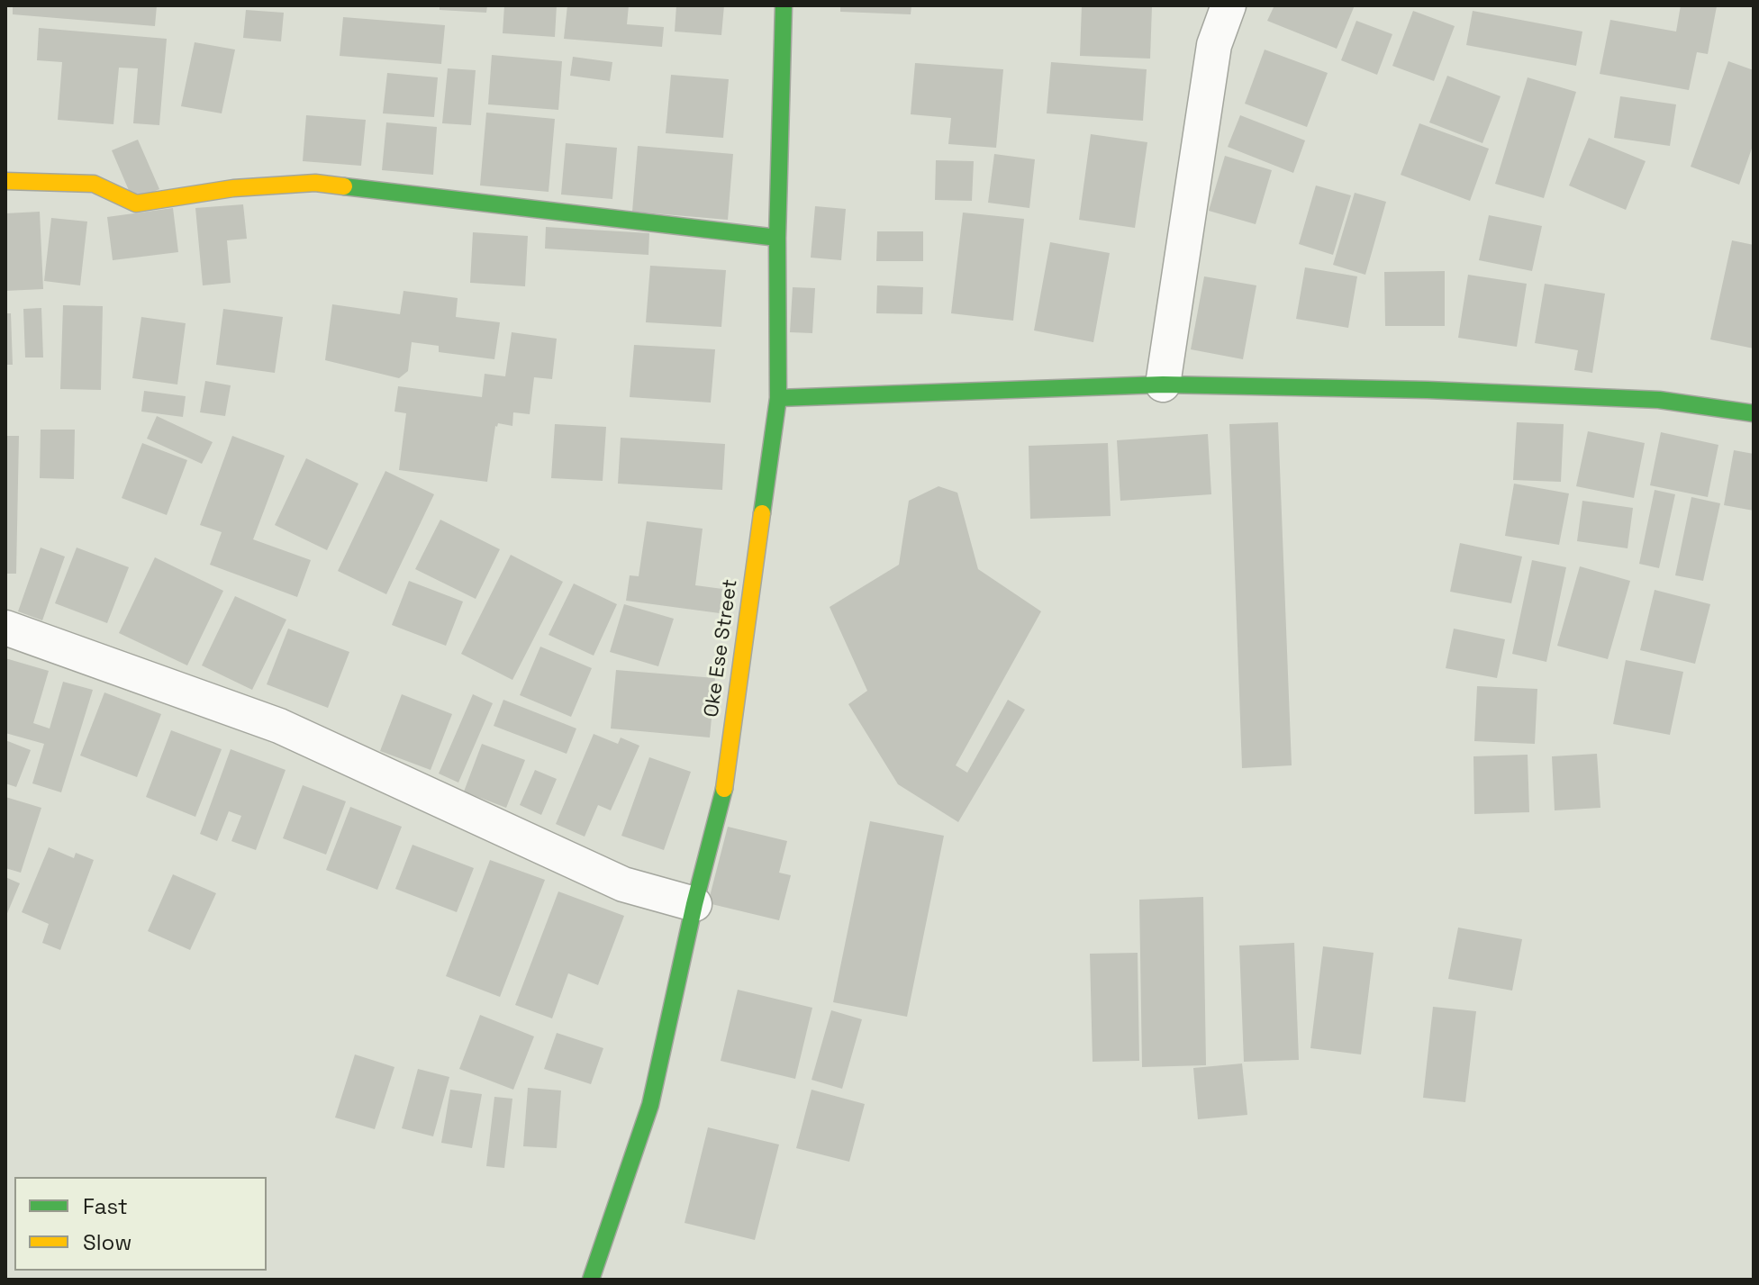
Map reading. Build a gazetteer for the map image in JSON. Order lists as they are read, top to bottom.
{
  "streets": {
    "street": ["Oke Ese Street"]
  },
  "legend": ["Fast", "Slow"]
}
